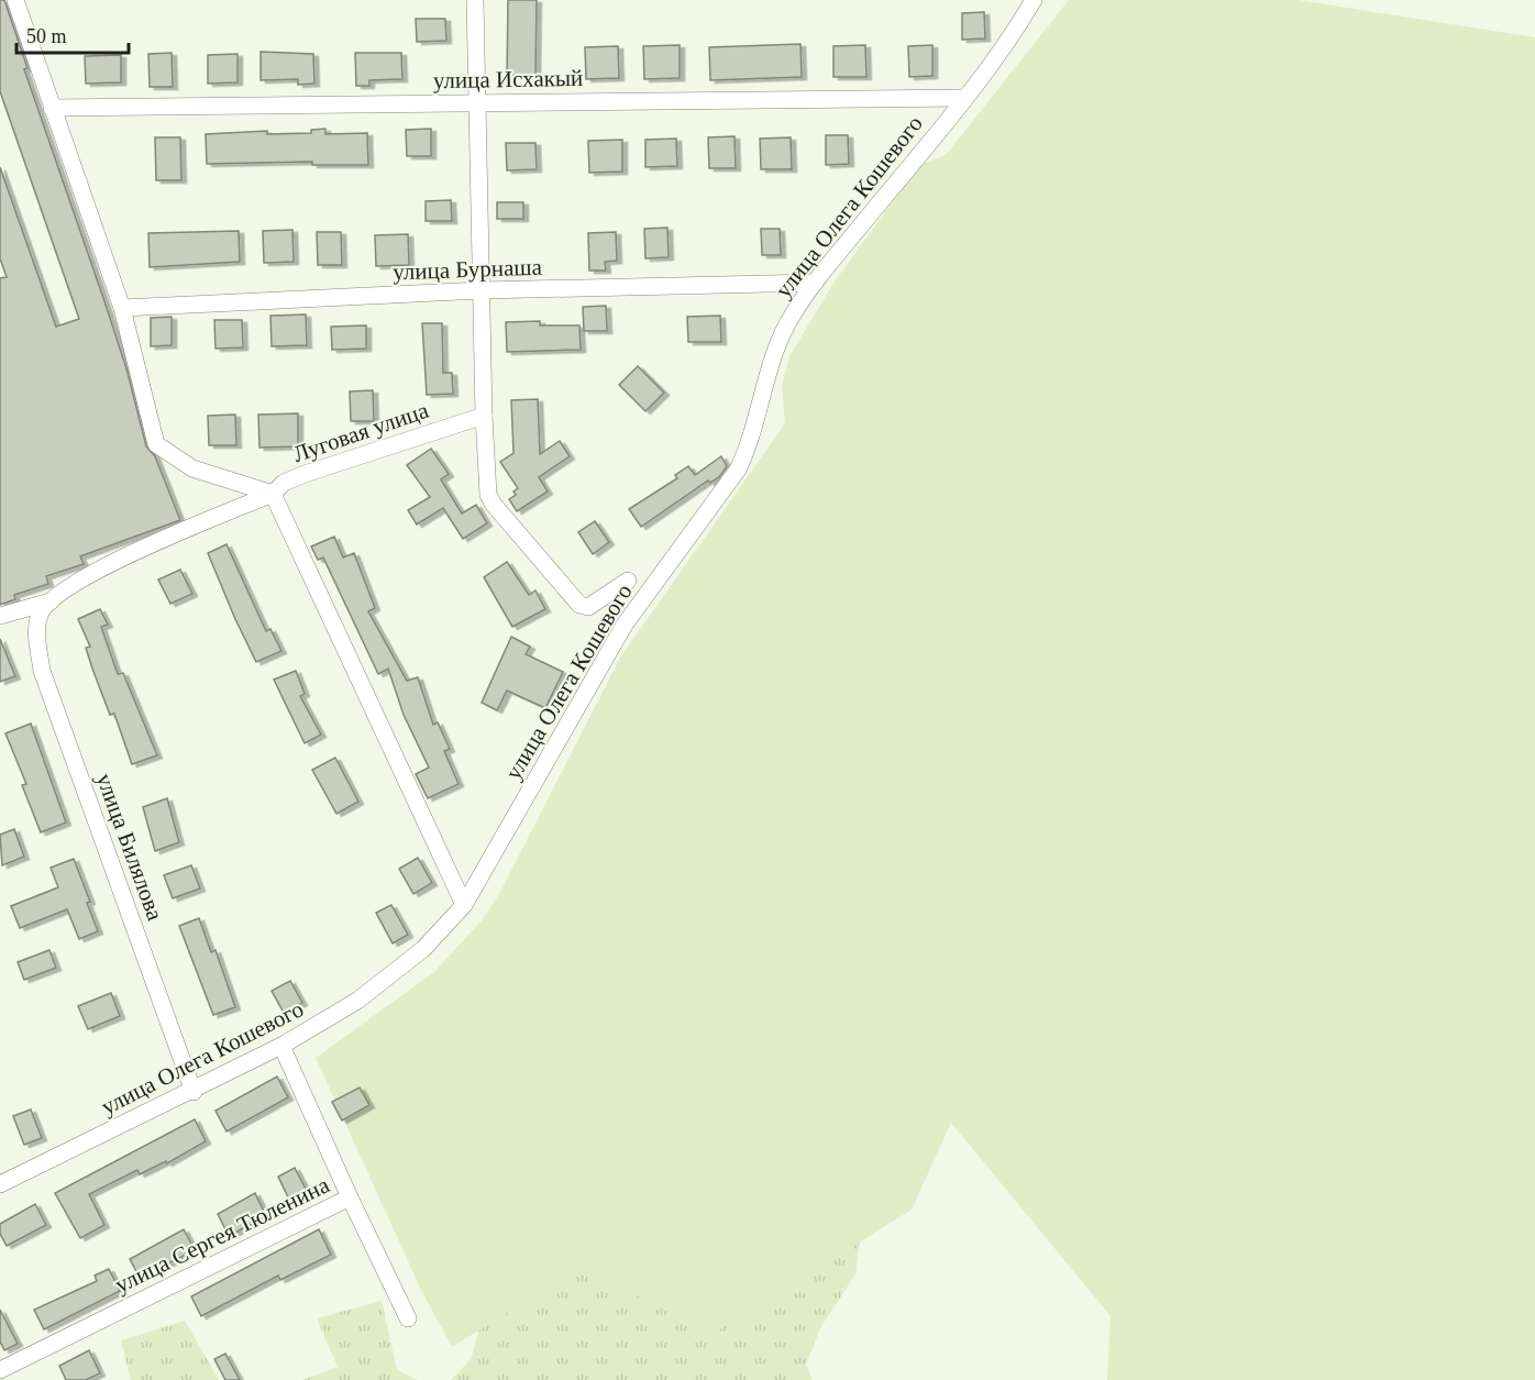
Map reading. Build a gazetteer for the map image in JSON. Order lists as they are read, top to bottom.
{
  "streets": {
    "street": [
      "улица Исхакый",
      "улица Олега Кошевого",
      "улица Бурнаша",
      "Луговая улица",
      "улица Билялова",
      "улица Сергея Тюленина"
    ]
  },
  "crossings": [
    ["улица Исхакый", "улица Олега Кошевого"],
    ["улица Олега Кошевого", "улица Бурнаша"],
    ["улица Олега Кошевого", "улица Билялова"],
    ["улица Олега Кошевого", "улица Сергея Тюленина"],
    ["Луговая улица", "улица Билялова"]
  ],
  "scale_bar": "50 m"
}
